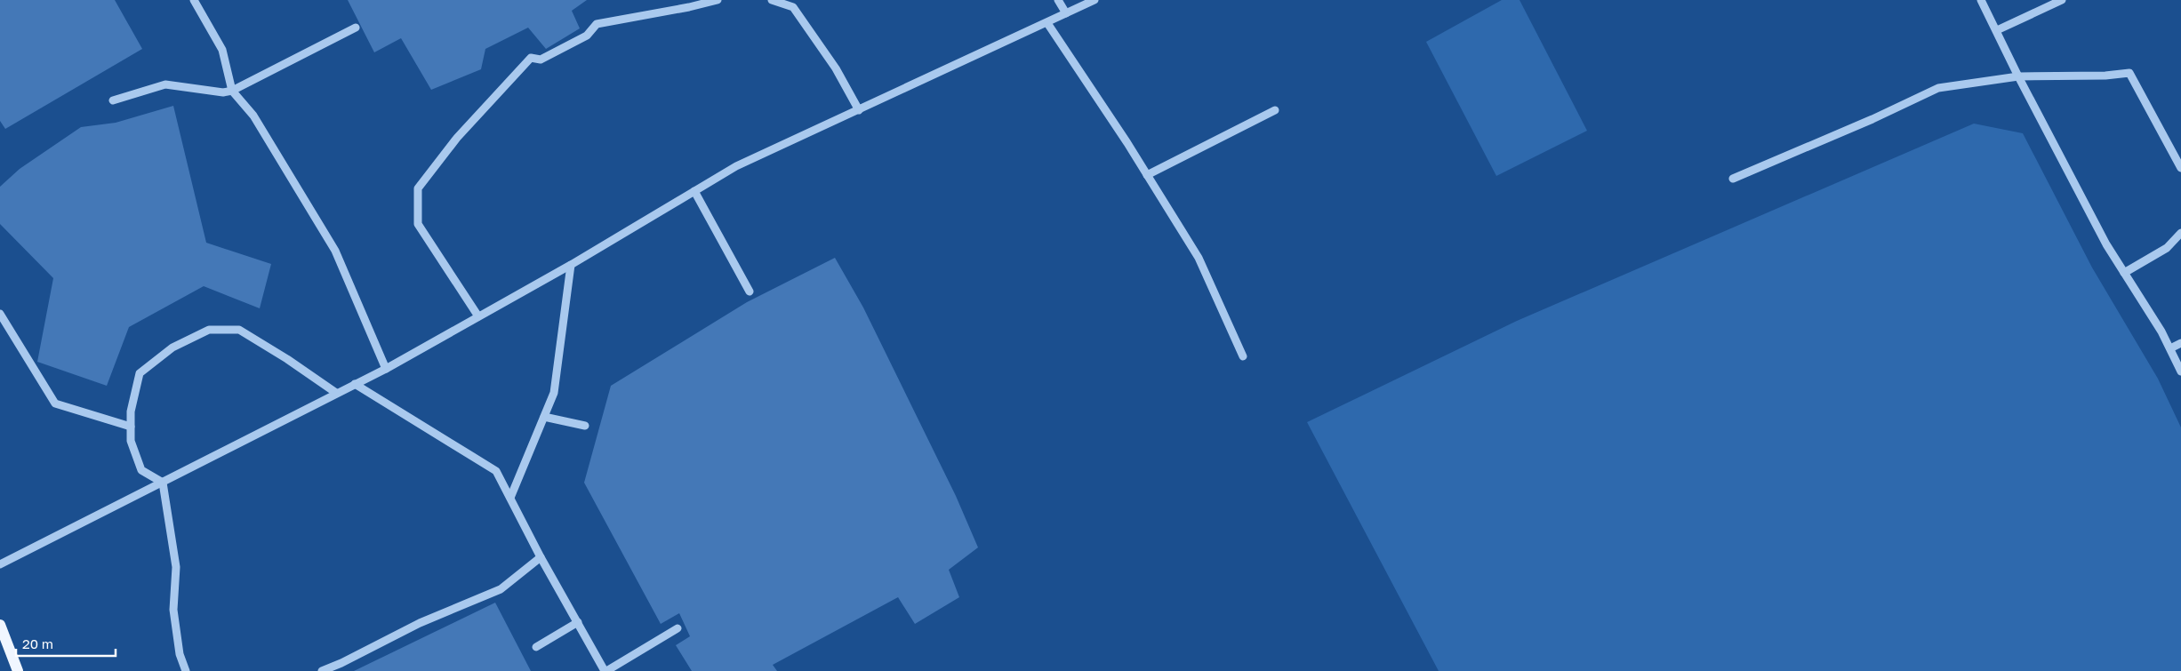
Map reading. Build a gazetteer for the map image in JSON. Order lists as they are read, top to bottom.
{
  "scale_bar": "20 m"
}
